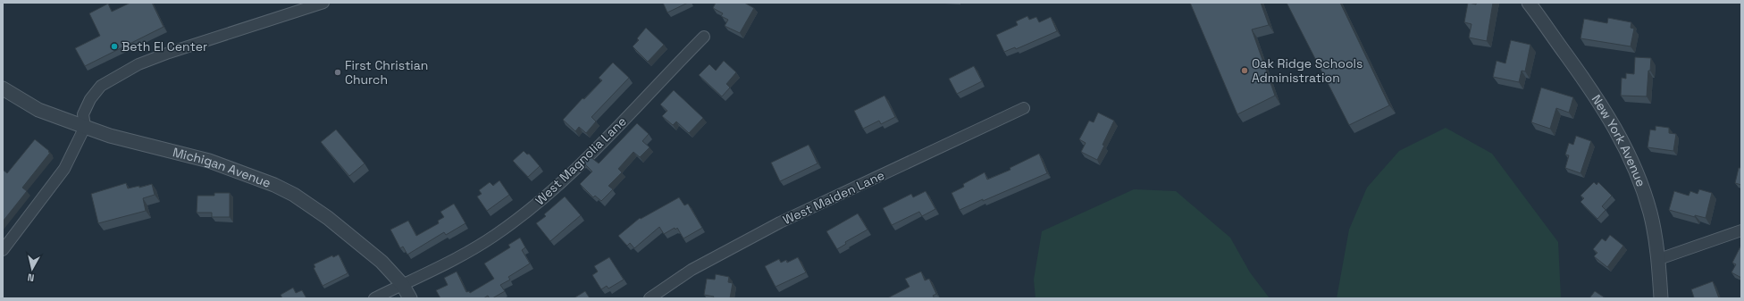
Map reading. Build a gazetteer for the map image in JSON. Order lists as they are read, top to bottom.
{
  "streets": {
    "street": [
      "New York Avenue",
      "West Magnolia Lane",
      "Michigan Avenue",
      "West Maiden Lane"
    ]
  },
  "crossings": [
    ["West Magnolia Lane", "Michigan Avenue"]
  ],
  "places": ["Beth El Center", "Oak Ridge Schools Administration", "First Christian Church"],
  "north": "bottom"
}
